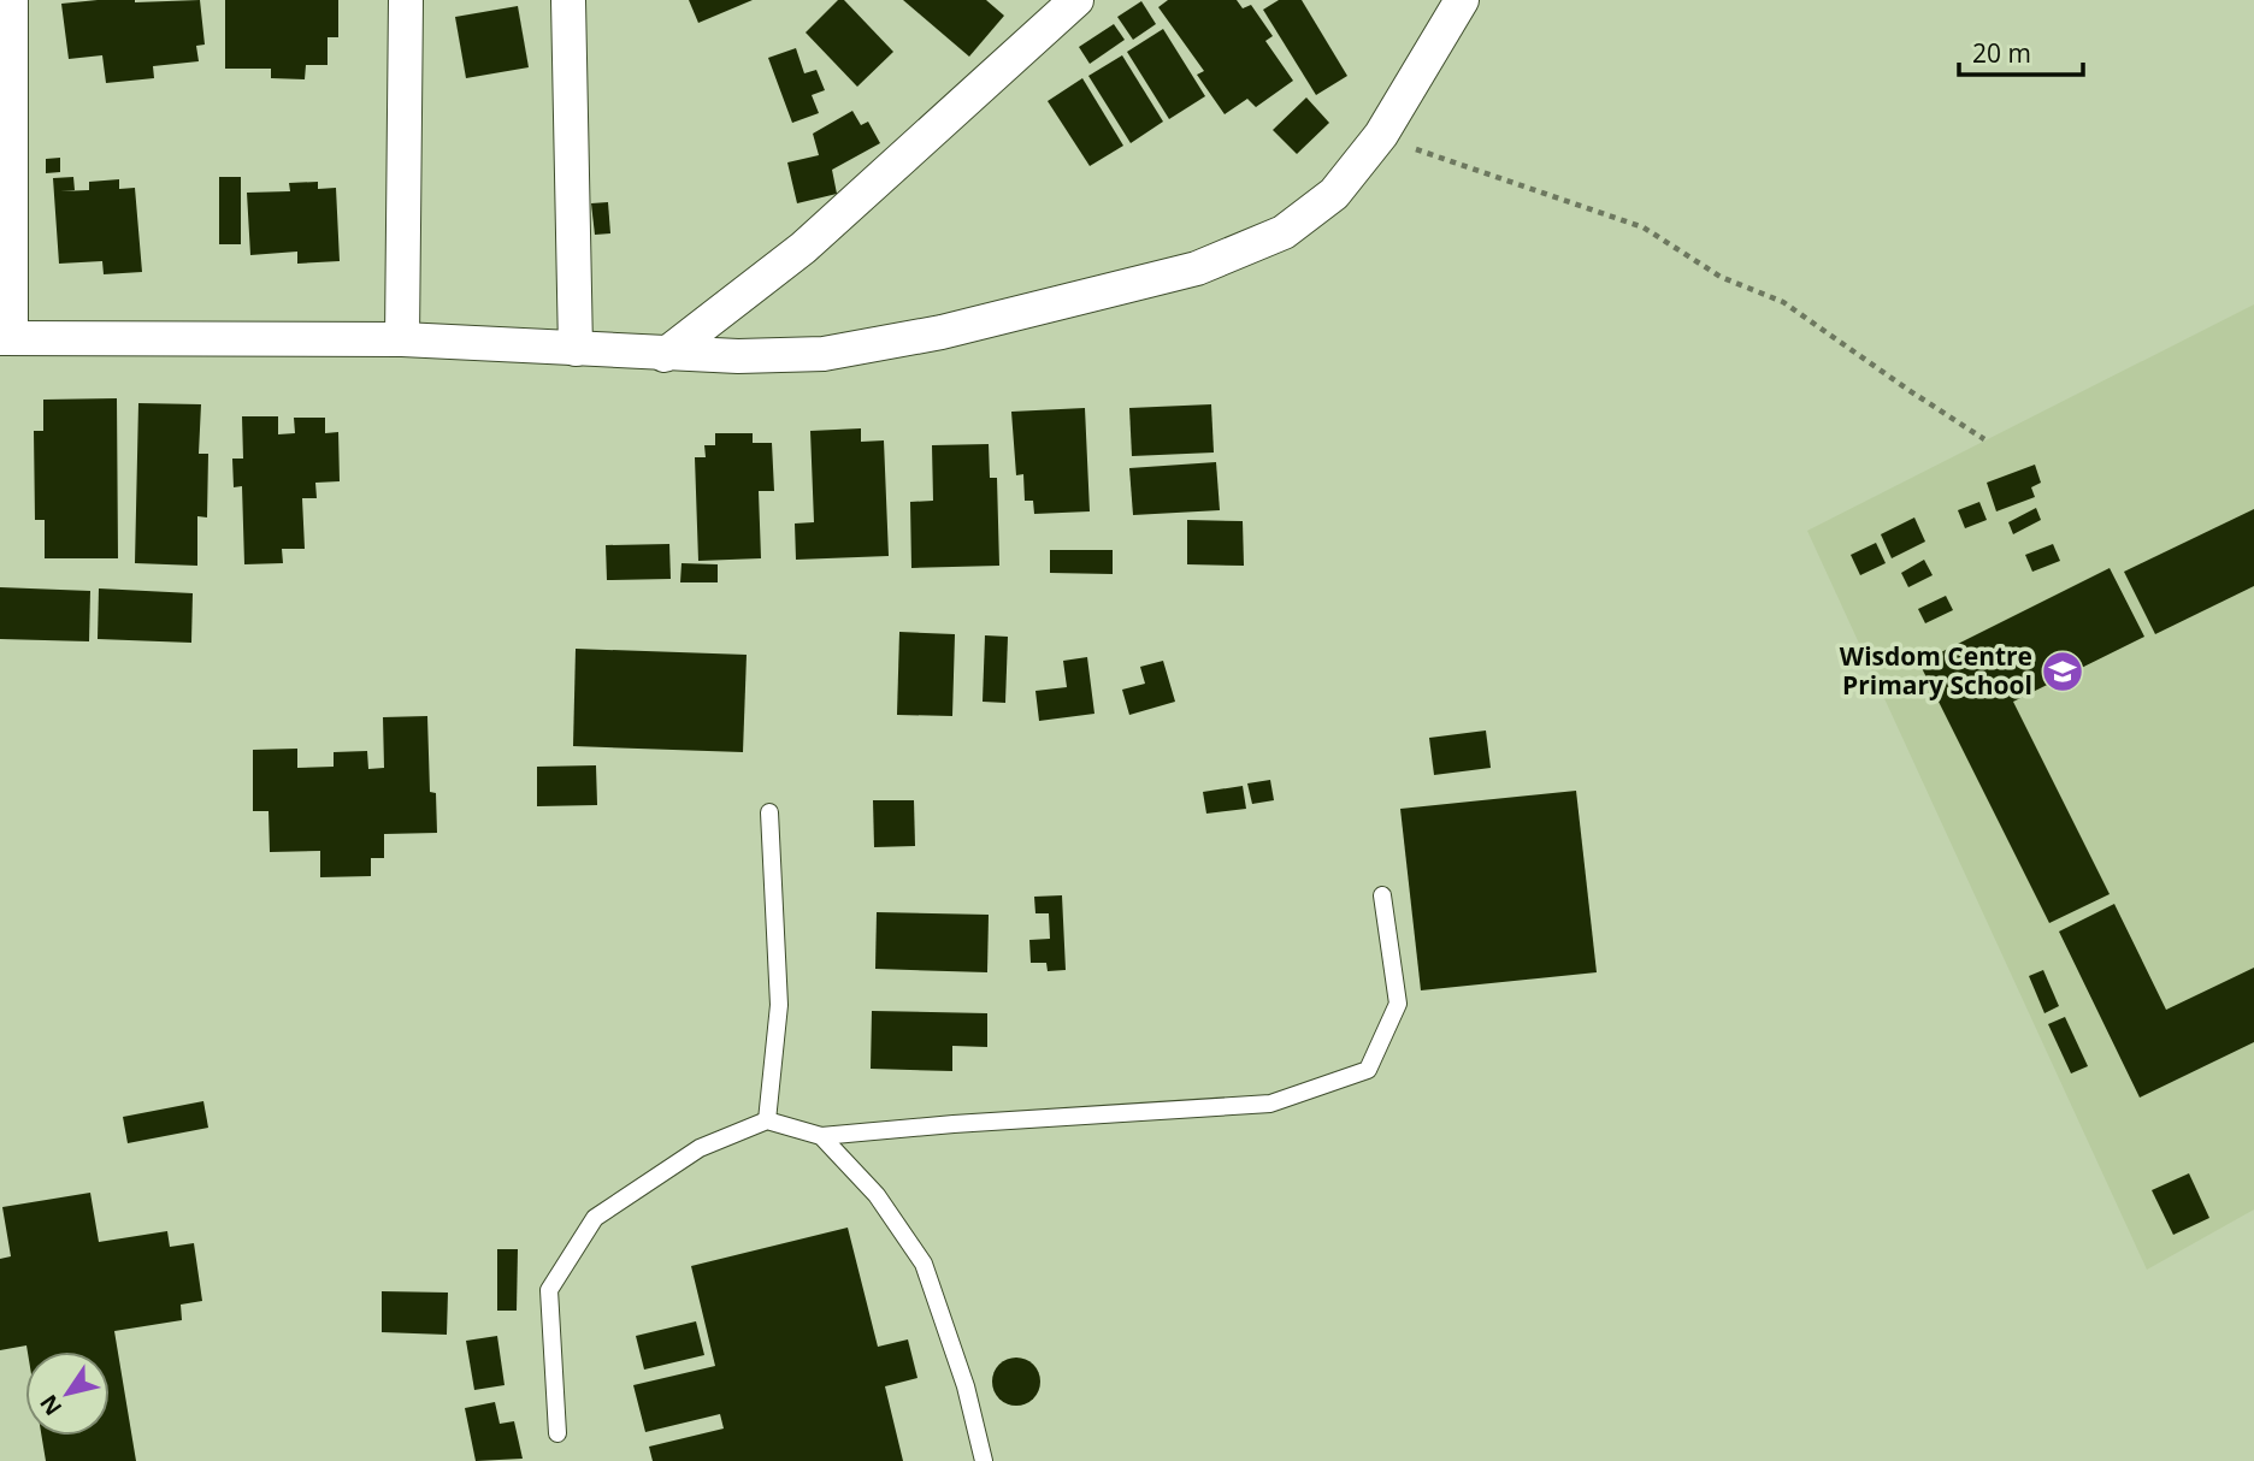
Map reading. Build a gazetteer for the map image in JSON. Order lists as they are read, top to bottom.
{
  "places": {
    "school or university": ["Wisdom Centre Primary School"]
  },
  "scale_bar": "20 m",
  "north": "bottom left"
}
